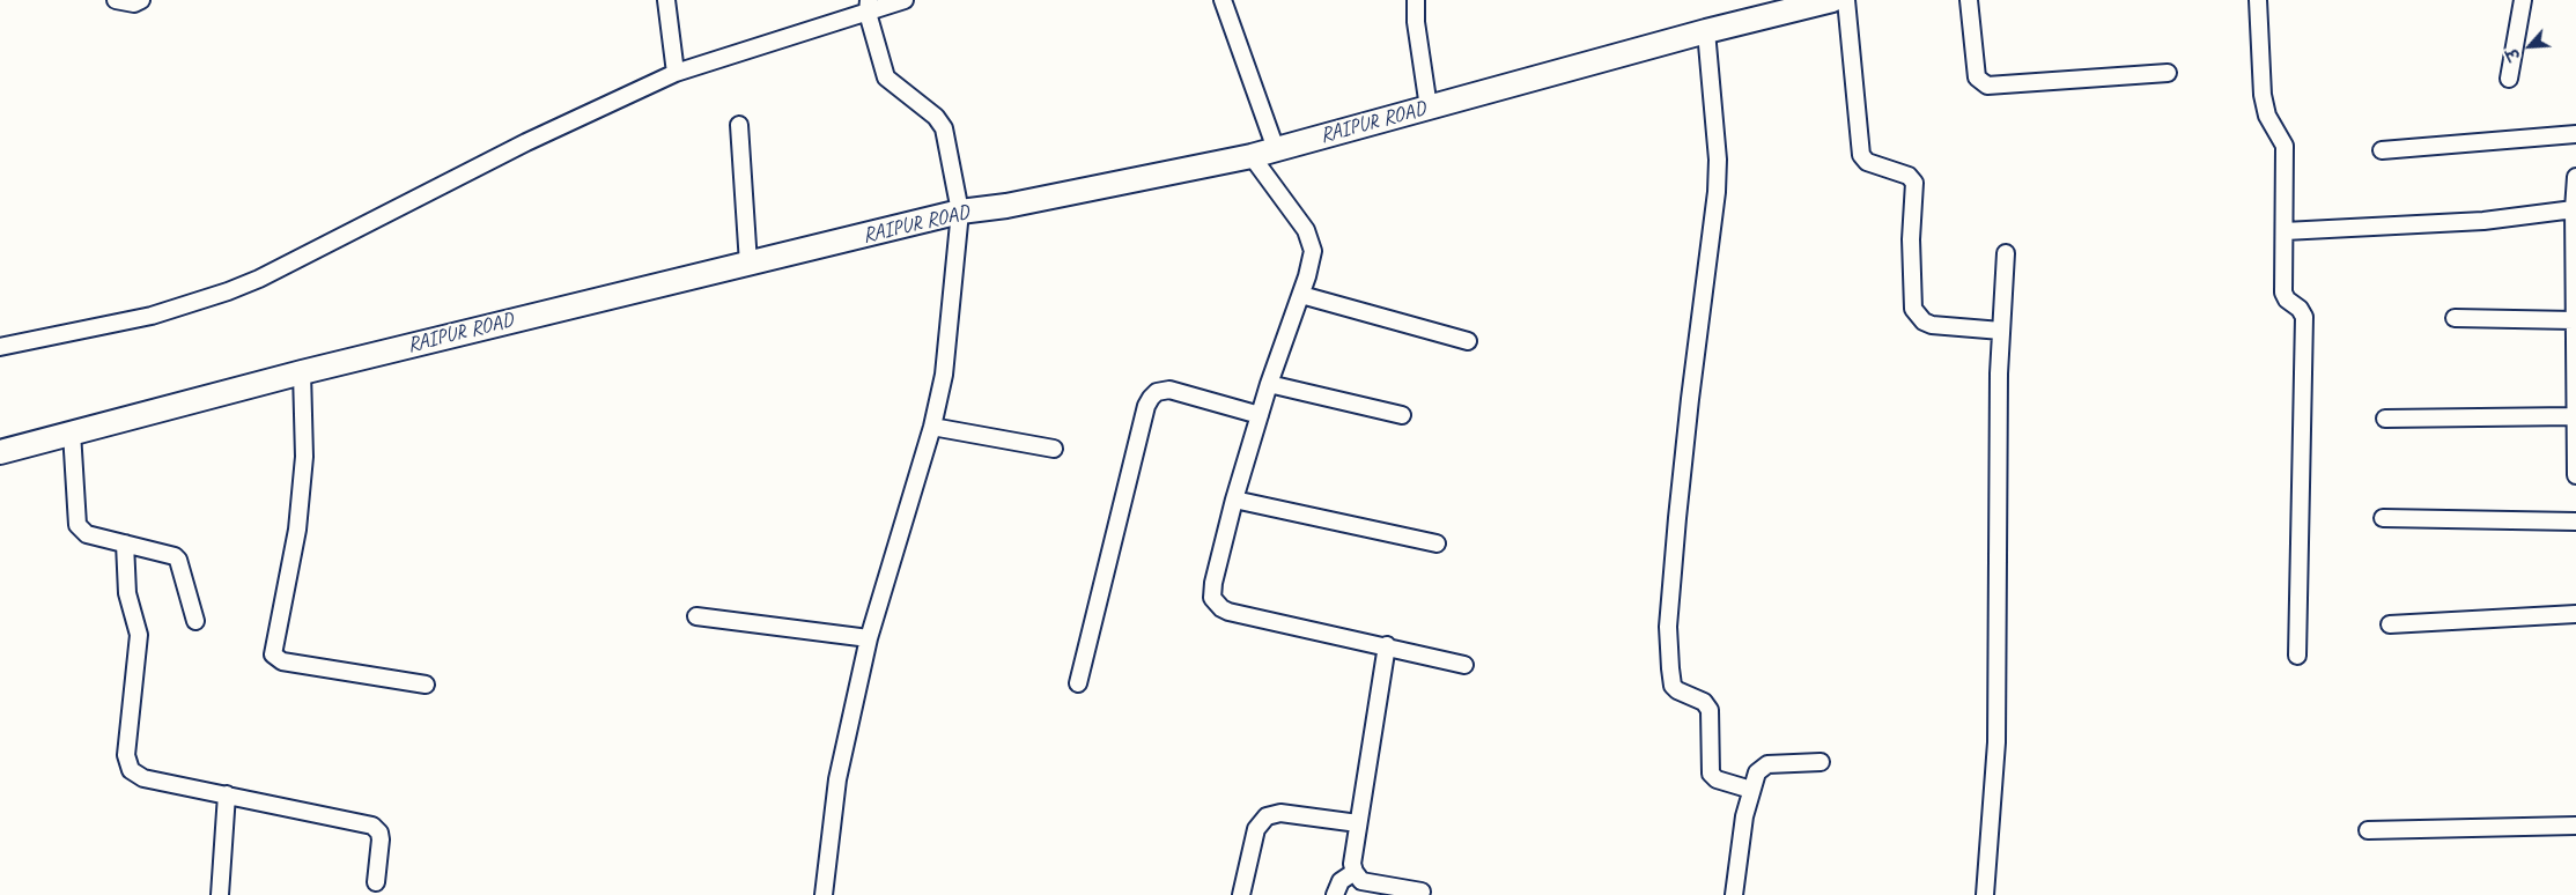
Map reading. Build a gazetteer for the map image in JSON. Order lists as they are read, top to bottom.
{
  "streets": {
    "main road": ["RAIPUR ROAD"]
  },
  "north": "bottom left"
}
